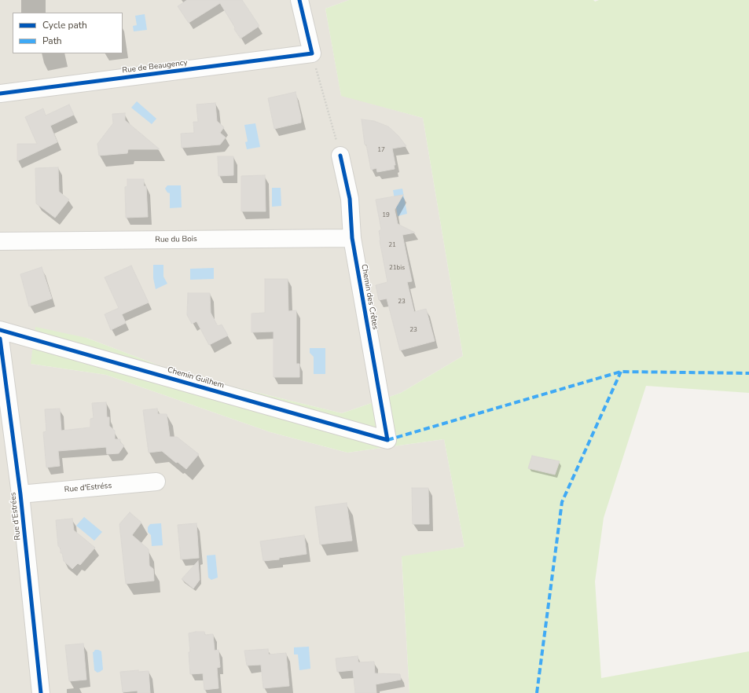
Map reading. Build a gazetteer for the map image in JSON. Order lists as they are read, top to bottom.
{
  "streets": {
    "street": [
      "Rue de Beaugency",
      "Rue du Bois",
      "Chemin des Crêtes",
      "Chemin Guilhem",
      "Rue d'Estréss",
      "Rue d’Estrées"
    ]
  },
  "crossings": [
    ["Rue du Bois", "Chemin des Crêtes"],
    ["Chemin des Crêtes", "Chemin Guilhem"],
    ["Rue d'Estréss", "Rue d’Estrées"]
  ],
  "house_numbers": [
    "17",
    "19",
    "21",
    "21bis",
    "23",
    "23"
  ],
  "legend": ["Cycle path", "Path"]
}
